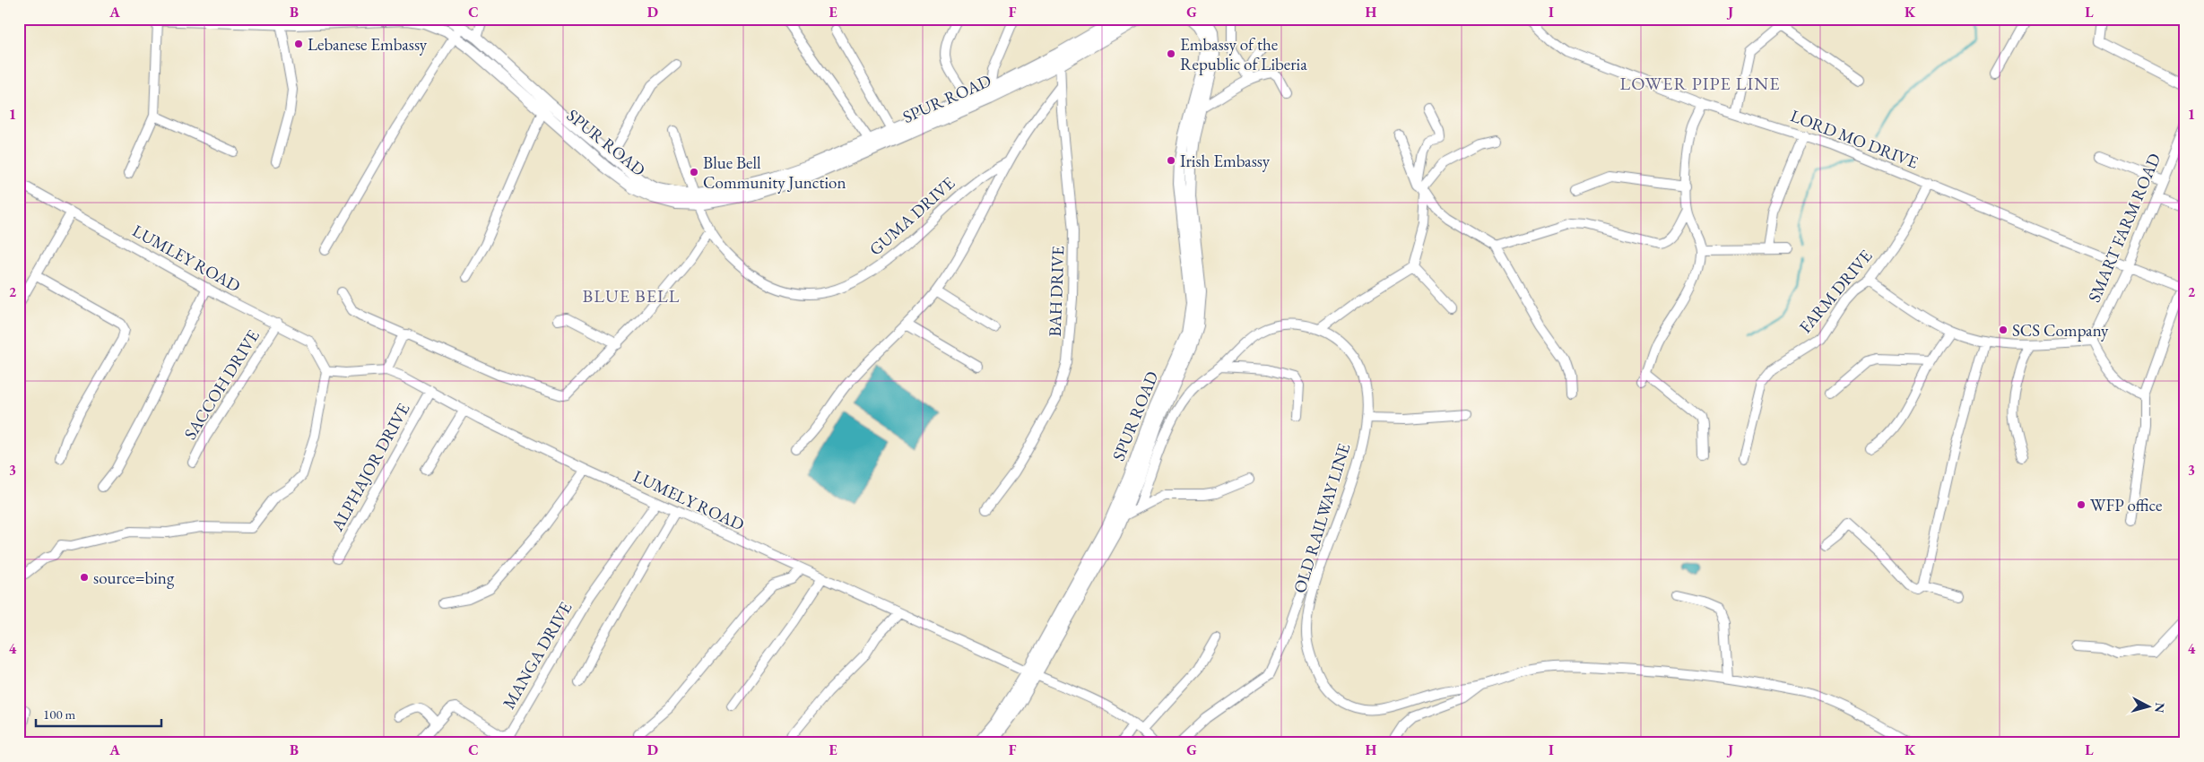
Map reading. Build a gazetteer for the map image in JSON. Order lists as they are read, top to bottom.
{
  "streets": {
    "main road": ["SPUR ROAD"],
    "street": [
      "LORD MO DRIVE",
      "GUMA DRIVE",
      "SMART FARM ROAD",
      "LUMLEY ROAD",
      "BAH DRIVE",
      "FARM DRIVE",
      "SACCOH DRIVE",
      "ALPHAJOR DRIVE",
      "LUMELY ROAD",
      "OLD RAILWAY LINE",
      "MANGA DRIVE"
    ]
  },
  "crossings": [
    ["SPUR ROAD", "GUMA DRIVE"],
    ["SPUR ROAD", "BAH DRIVE"],
    ["SPUR ROAD", "LUMELY ROAD"],
    ["LORD MO DRIVE", "SMART FARM ROAD"],
    ["LORD MO DRIVE", "FARM DRIVE"],
    ["LUMLEY ROAD", "SACCOH DRIVE"],
    ["LUMLEY ROAD", "LUMELY ROAD"],
    ["ALPHAJOR DRIVE", "LUMELY ROAD"],
    ["LUMELY ROAD", "MANGA DRIVE"]
  ],
  "districts": ["LOWER PIPE LINE", "BLUE BELL"],
  "places": [
    "Lebanese Embassy",
    "Embassy of the Republic of Liberia",
    "Irish Embassy",
    "Blue Bell Community Junction",
    "SCS Company",
    "WFP office",
    "source=bing"
  ],
  "scale_bar": "100 m",
  "north": "right",
  "grid": {
    "columns": [
      "A",
      "B",
      "C",
      "D",
      "E",
      "F",
      "G",
      "H",
      "I",
      "J",
      "K",
      "L"
    ],
    "rows": [
      "1",
      "2",
      "3",
      "4"
    ]
  }
}
